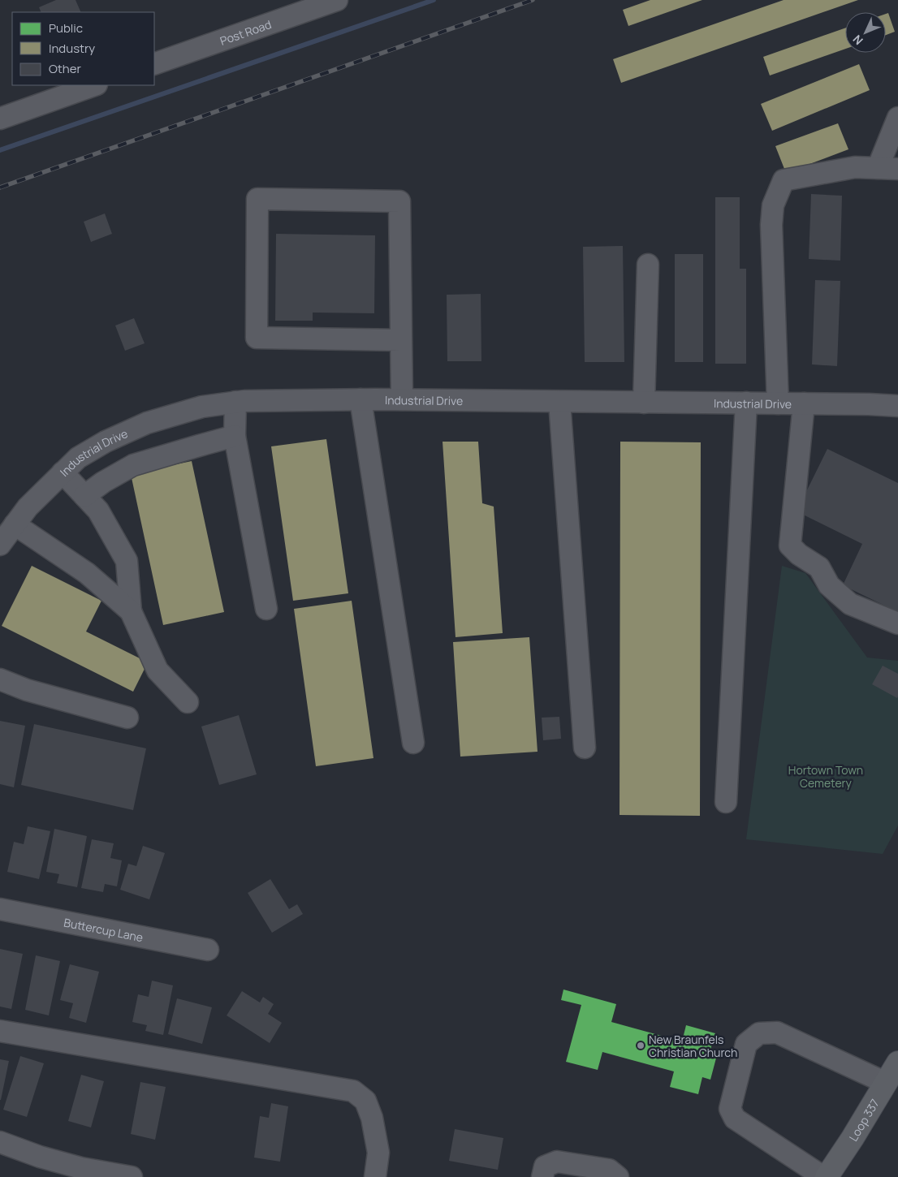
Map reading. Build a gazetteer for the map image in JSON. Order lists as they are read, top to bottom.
{
  "streets": {
    "main road": ["Loop 337"],
    "street": ["Post Road", "Industrial Drive", "Buttercup Lane"]
  },
  "parks": ["Hortown Town Cemetery"],
  "places": ["New Braunfels Christian Church"],
  "legend": ["Public", "Industry", "Other"],
  "north": "bottom left"
}
